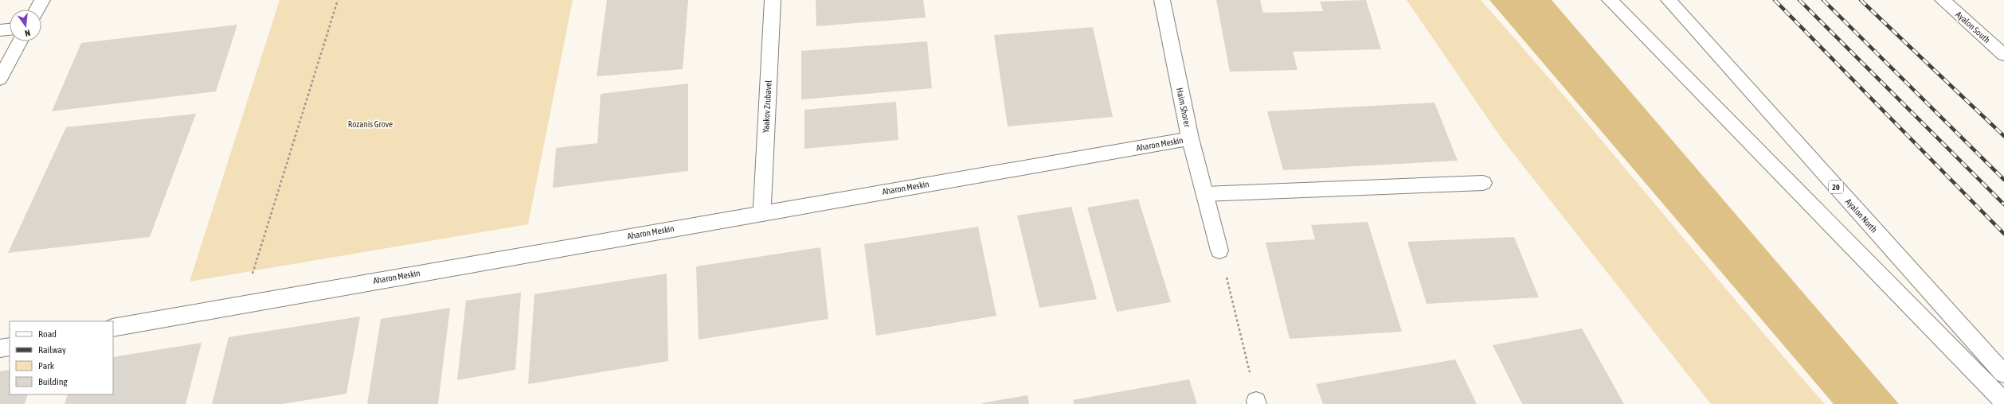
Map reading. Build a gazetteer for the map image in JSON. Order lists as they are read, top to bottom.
{
  "streets": {
    "main road": [
      "Ayalon South",
      "Yaakov Zrubavel",
      "Haim Shorer",
      "Aharon Meskin",
      "20",
      "Ayalon North"
    ]
  },
  "crossings": [
    ["Yaakov Zrubavel", "Aharon Meskin"],
    ["Haim Shorer", "Aharon Meskin"]
  ],
  "parks": ["Rozanis Grove"],
  "legend": [
    "Road",
    "Railway",
    "Park",
    "Building"
  ],
  "north": "bottom"
}
